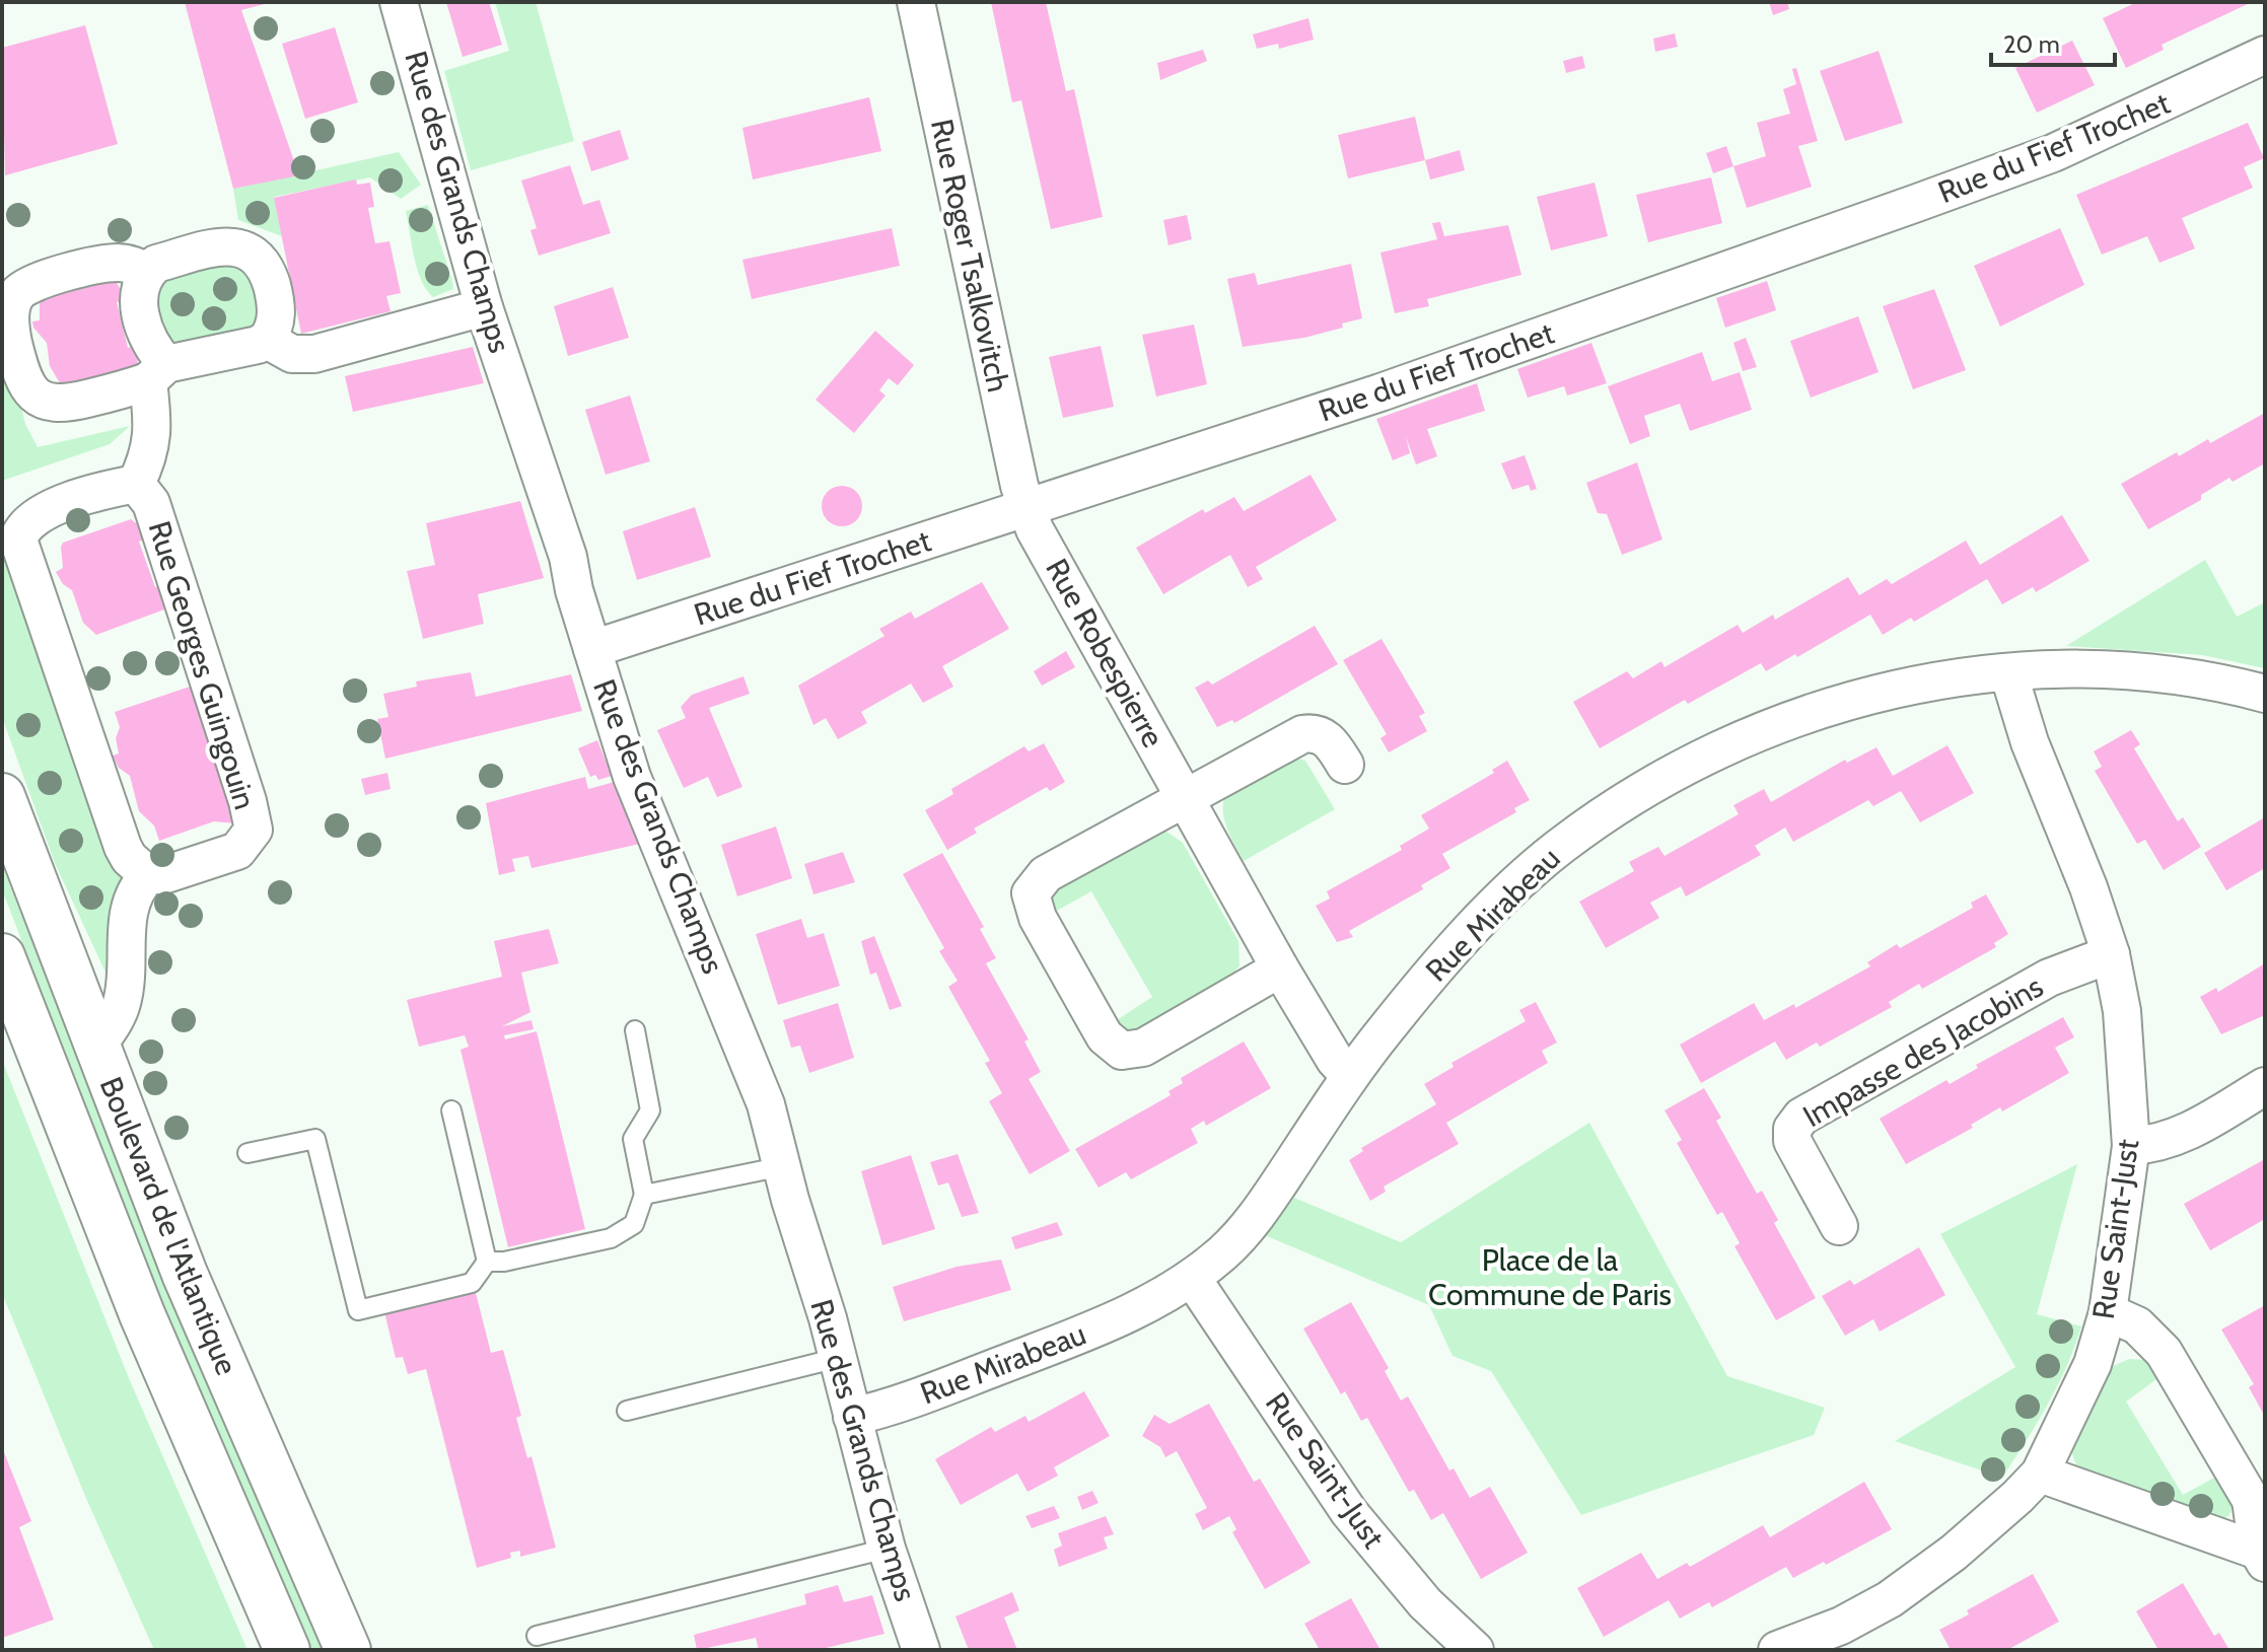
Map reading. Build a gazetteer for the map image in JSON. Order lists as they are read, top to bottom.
{
  "streets": {
    "main road": ["Boulevard de l'Atlantique"],
    "street": [
      "Rue du Fief Trochet",
      "Rue des Grands Champs",
      "Rue Roger Tsalkovitch",
      "Rue Robespierre",
      "Rue Georges Guingouin",
      "Rue Mirabeau",
      "Impasse des Jacobins",
      "Rue Saint-Just"
    ]
  },
  "crossings": [
    ["Rue du Fief Trochet", "Rue des Grands Champs"],
    ["Rue du Fief Trochet", "Rue Roger Tsalkovitch"],
    ["Rue du Fief Trochet", "Rue Robespierre"],
    ["Rue des Grands Champs", "Rue Mirabeau"],
    ["Rue Roger Tsalkovitch", "Rue Robespierre"],
    ["Rue Robespierre", "Rue Mirabeau"],
    ["Rue Mirabeau", "Rue Saint-Just"],
    ["Impasse des Jacobins", "Rue Saint-Just"]
  ],
  "parks": ["Place de la Commune de Paris"],
  "scale_bar": "20 m"
}
